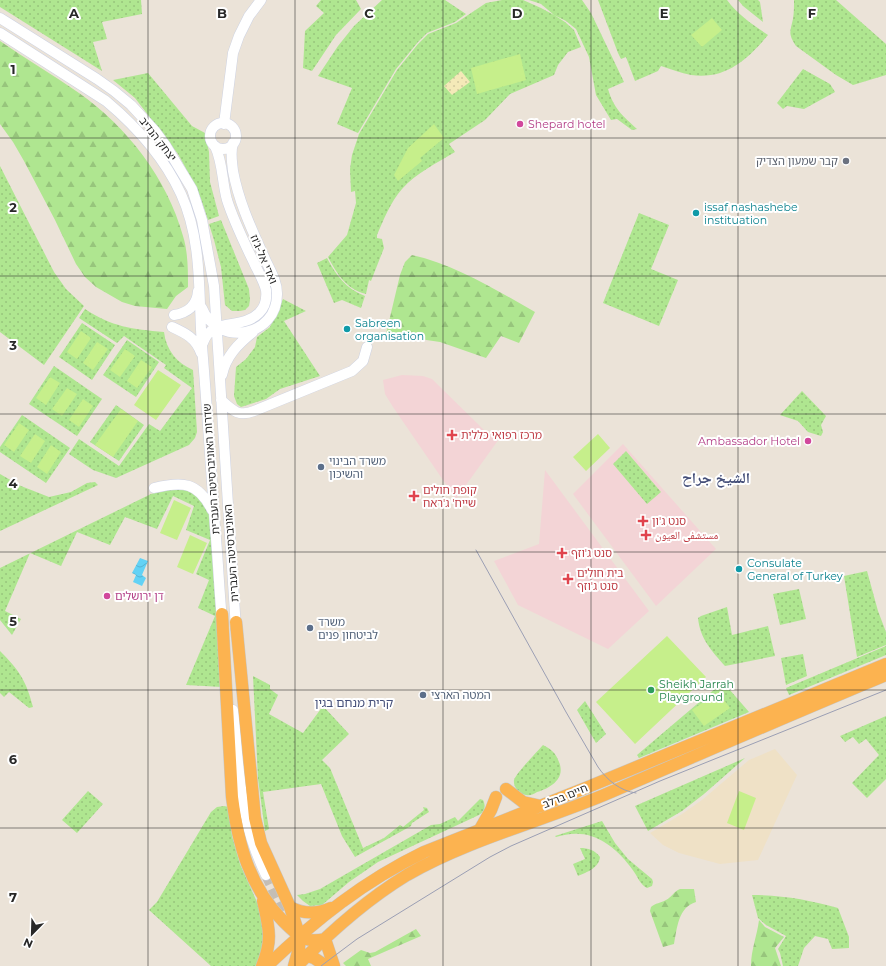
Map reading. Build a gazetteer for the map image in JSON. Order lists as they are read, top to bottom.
{
  "streets": {
    "highway": ["חיים ברלב"],
    "main road": [
      "יצחק הנדיב",
      "ואדי אל-ג'וז",
      "שדרות האוניברסיטה העברית",
      "האוניברסיטה העברית"
    ]
  },
  "crossings": [
    ["יצחק הנדיב", "ואדי אל-ג'וז"],
    ["יצחק הנדיב", "שדרות האוניברסיטה העברית"],
    ["יצחק הנדיב", "האוניברסיטה העברית"],
    ["ואדי אל-ג'וז", "האוניברסיטה העברית"],
    ["שדרות האוניברסיטה העברית", "האוניברסיטה העברית"]
  ],
  "districts": ["الشيخ جراح", "קרית מנחם בגין"],
  "places": {
    "other": [
      "Shepard hotel",
      "קבר שמעון הצדיק",
      "issaf nashashebe instituation",
      "Sabreen organisation",
      "Ambassador Hotel",
      "משרד הבינוי והשיכון",
      "Consulate General of Turkey",
      "דן ירושלים",
      "משרד לביטחון פנים",
      "Sheikh Jarrah Playground",
      "המטה הארצי"
    ],
    "health": [
      "מרכז רפואי כללית",
      "קופת חולים שייח' ג'ראח",
      "סנט ג'ון",
      "مستشفى العيون",
      "סנט ג'וזף",
      "בית חולים סנט ג'וזף"
    ]
  },
  "north": "bottom left",
  "grid": {
    "columns": [
      "A",
      "B",
      "C",
      "D",
      "E",
      "F"
    ],
    "rows": [
      "1",
      "2",
      "3",
      "4",
      "5",
      "6",
      "7"
    ]
  }
}
